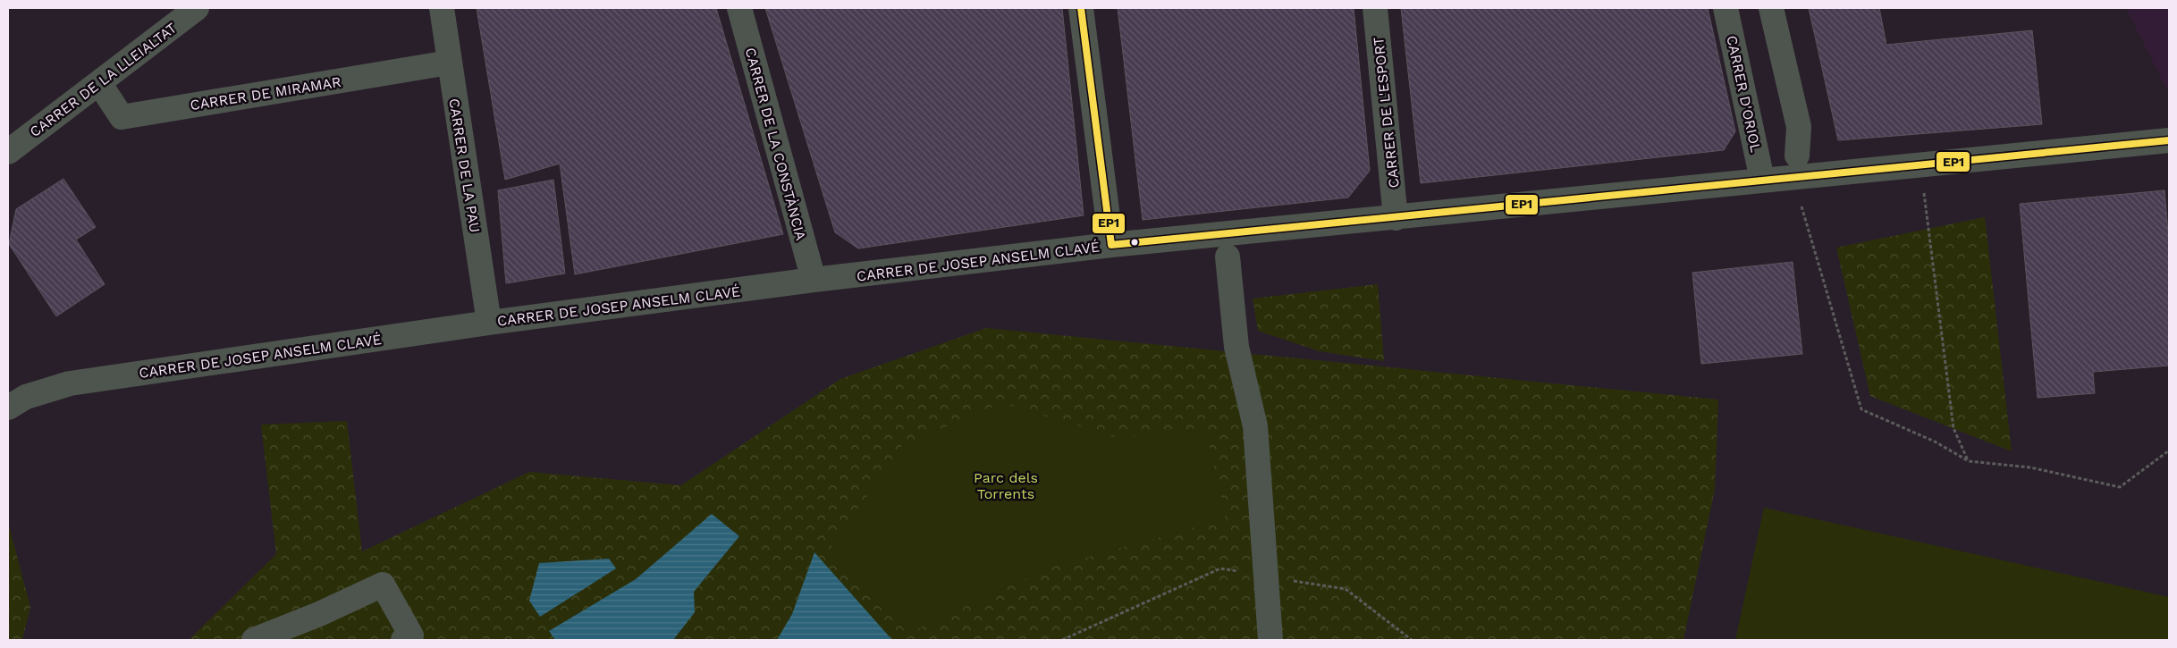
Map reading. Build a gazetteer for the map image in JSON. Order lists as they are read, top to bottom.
{
  "streets": {
    "street": [
      "CARRER DE LA LLEIALTAT",
      "CARRER DE MIRAMAR",
      "CARRER D'ORIOL",
      "CARRER DE L'ESPORT",
      "CARRER DE LA CONSTÀNCIA",
      "CARRER DE LA PAU",
      "CARRER DE JOSEP ANSELM CLAVÉ"
    ]
  },
  "crossings": [
    ["CARRER DE LA LLEIALTAT", "CARRER DE MIRAMAR"],
    ["CARRER DE MIRAMAR", "CARRER DE LA PAU"],
    ["CARRER D'ORIOL", "CARRER DE JOSEP ANSELM CLAVÉ"],
    ["CARRER DE L'ESPORT", "CARRER DE JOSEP ANSELM CLAVÉ"],
    ["CARRER DE LA CONSTÀNCIA", "CARRER DE JOSEP ANSELM CLAVÉ"],
    ["CARRER DE LA PAU", "CARRER DE JOSEP ANSELM CLAVÉ"]
  ],
  "parks": ["Parc dels Torrents"],
  "lines": ["transit line EP1"]
}
